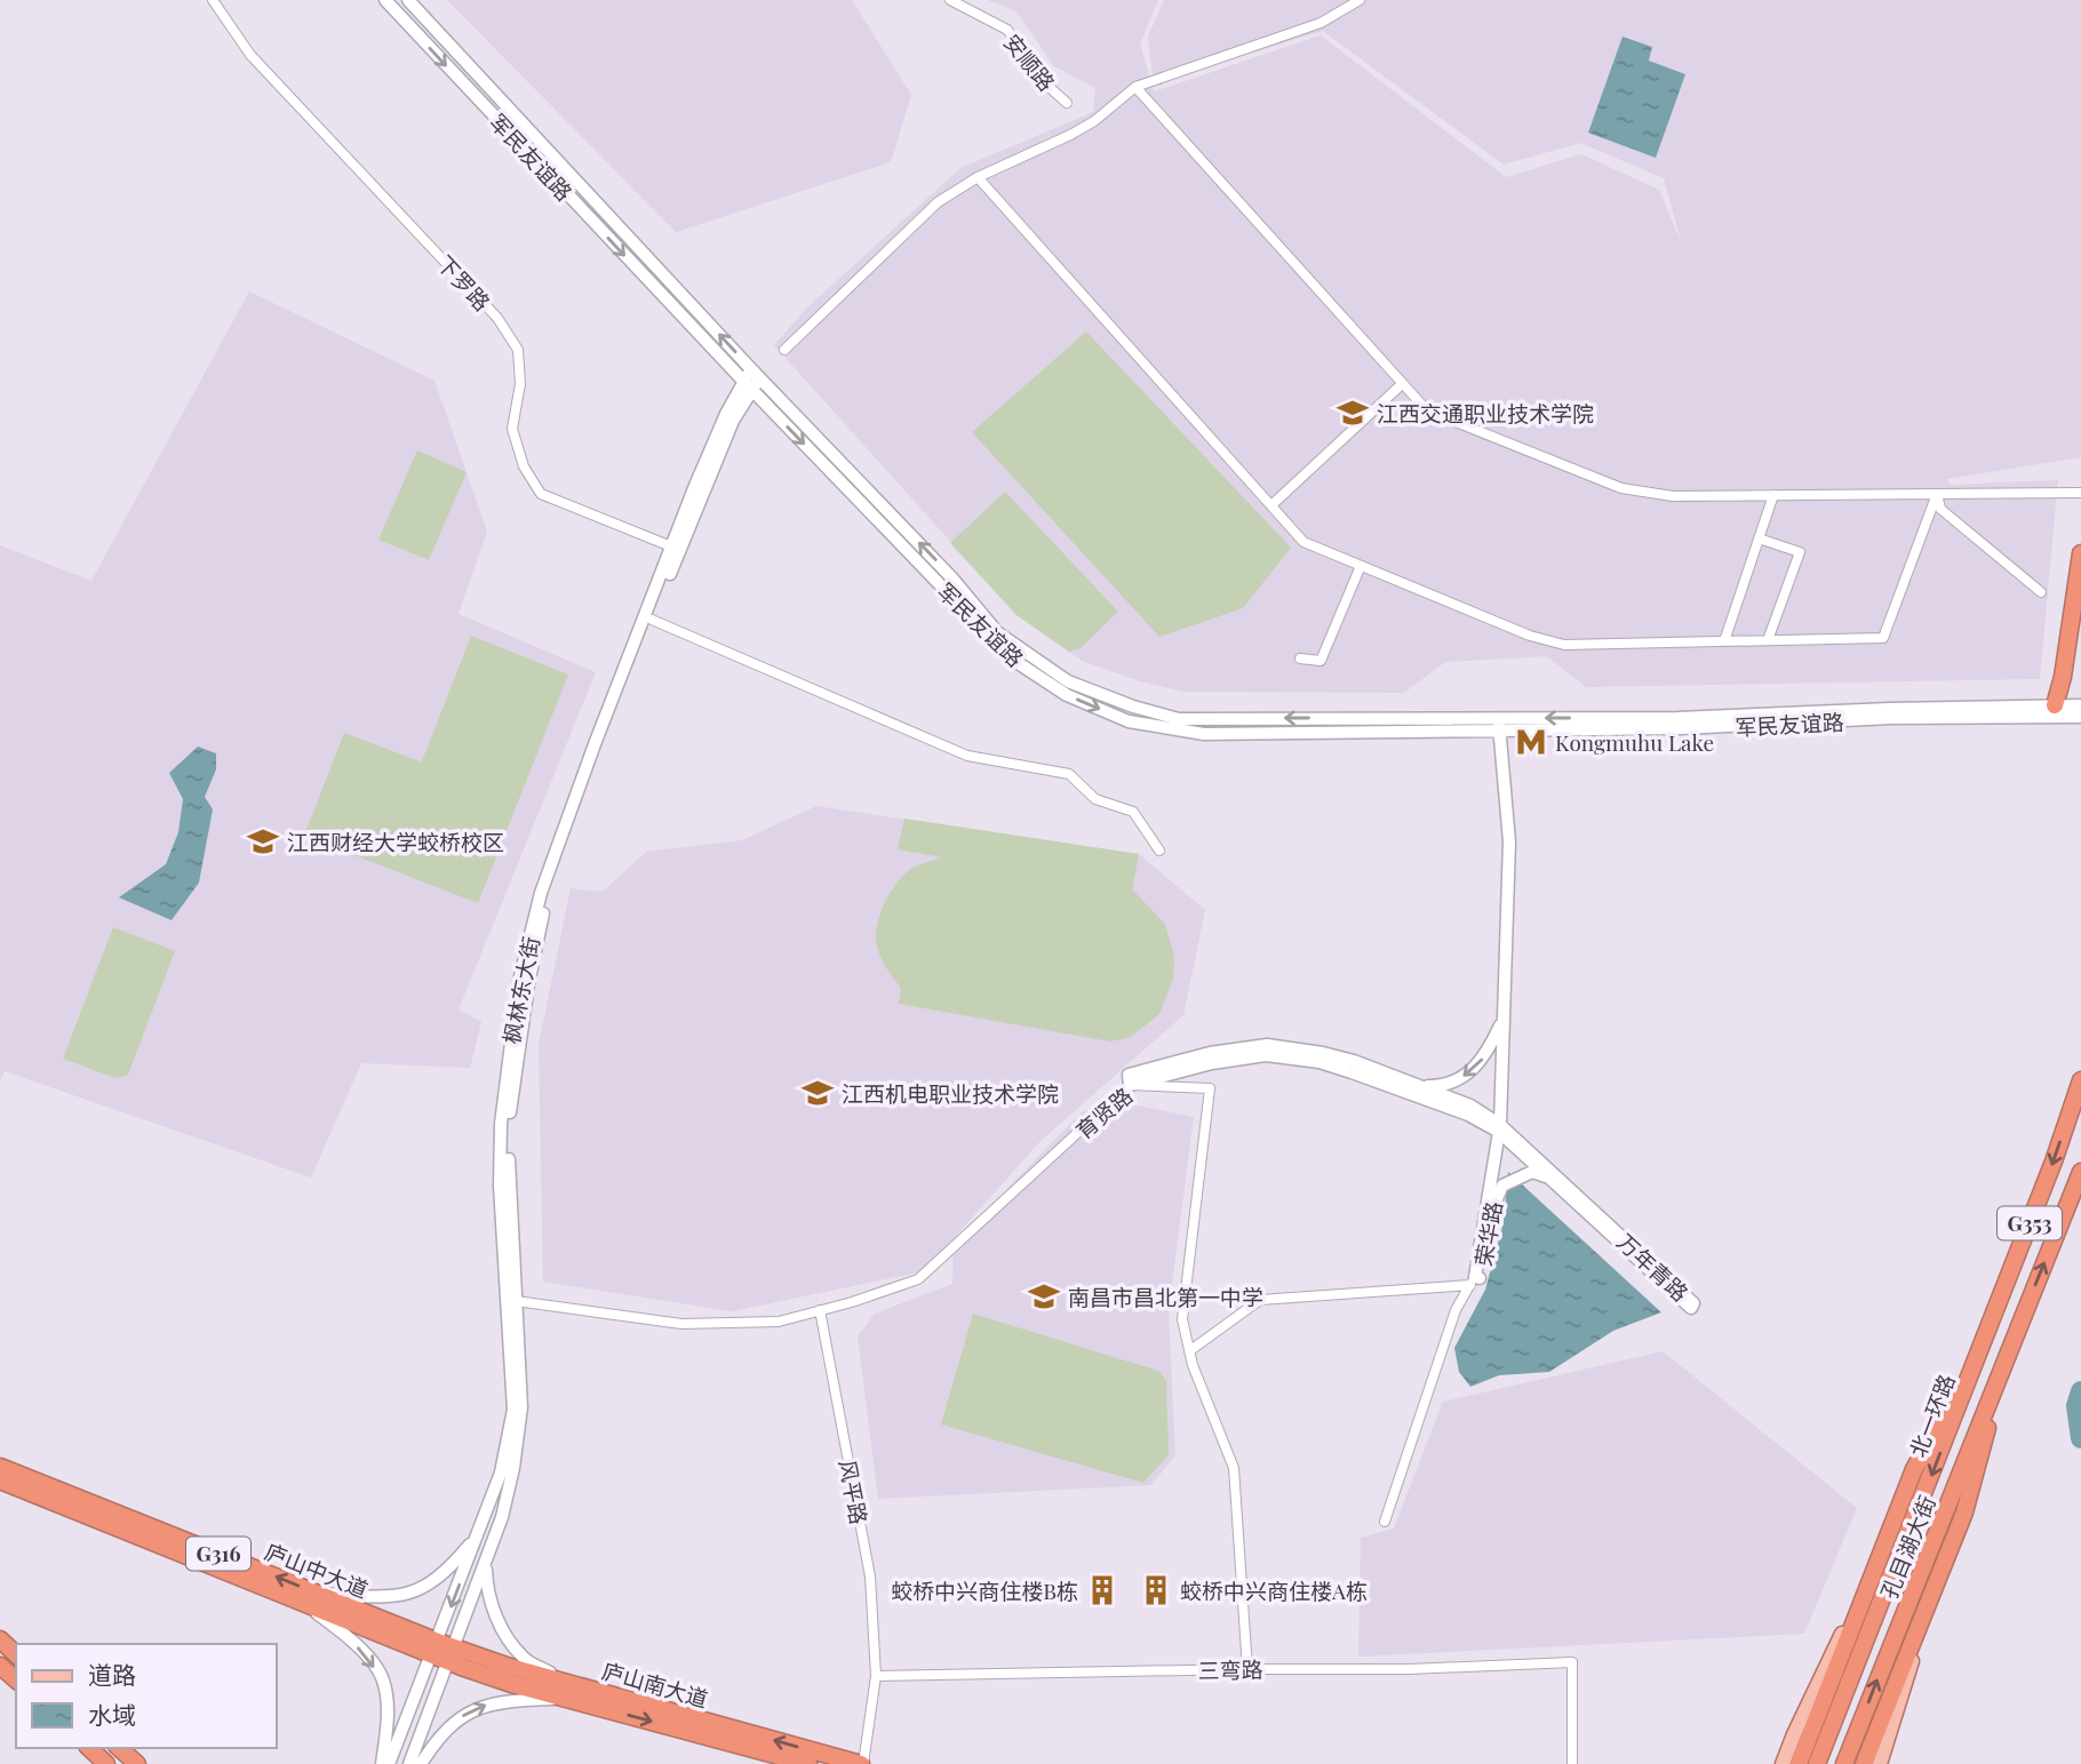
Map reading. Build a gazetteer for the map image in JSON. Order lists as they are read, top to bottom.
{
  "streets": {
    "highway": [
      "G353",
      "北一环路",
      "孔目湖大街",
      "G316",
      "庐山中大道",
      "庐山南大道"
    ],
    "street": [
      "安顺路",
      "军民友谊路",
      "下罗路",
      "枫林东大街",
      "育贤路",
      "荣华路",
      "万年青路",
      "风平路",
      "三弯路"
    ]
  },
  "crossings": [
    ["军民友谊路", "枫林东大街"],
    ["军民友谊路", "荣华路"],
    ["下罗路", "枫林东大街"],
    ["枫林东大街", "育贤路"],
    ["枫林东大街", "庐山中大道"],
    ["枫林东大街", "庐山南大道"],
    ["育贤路", "万年青路"],
    ["育贤路", "风平路"],
    ["育贤路", "三弯路"],
    ["G353", "北一环路"],
    ["G353", "孔目湖大街"],
    ["荣华路", "万年青路"],
    ["风平路", "三弯路"],
    ["庐山中大道", "庐山南大道"]
  ],
  "places": {
    "school or university": [
      "江西交通职业技术学院",
      "江西财经大学蛟桥校区",
      "江西机电职业技术学院",
      "南昌市昌北第一中学"
    ],
    "metro station": ["Kongmuhu Lake"],
    "building": ["蛟桥中兴商住楼B栋", "蛟桥中兴商住楼A栋"]
  },
  "legend": ["道路", "水域"]
}
